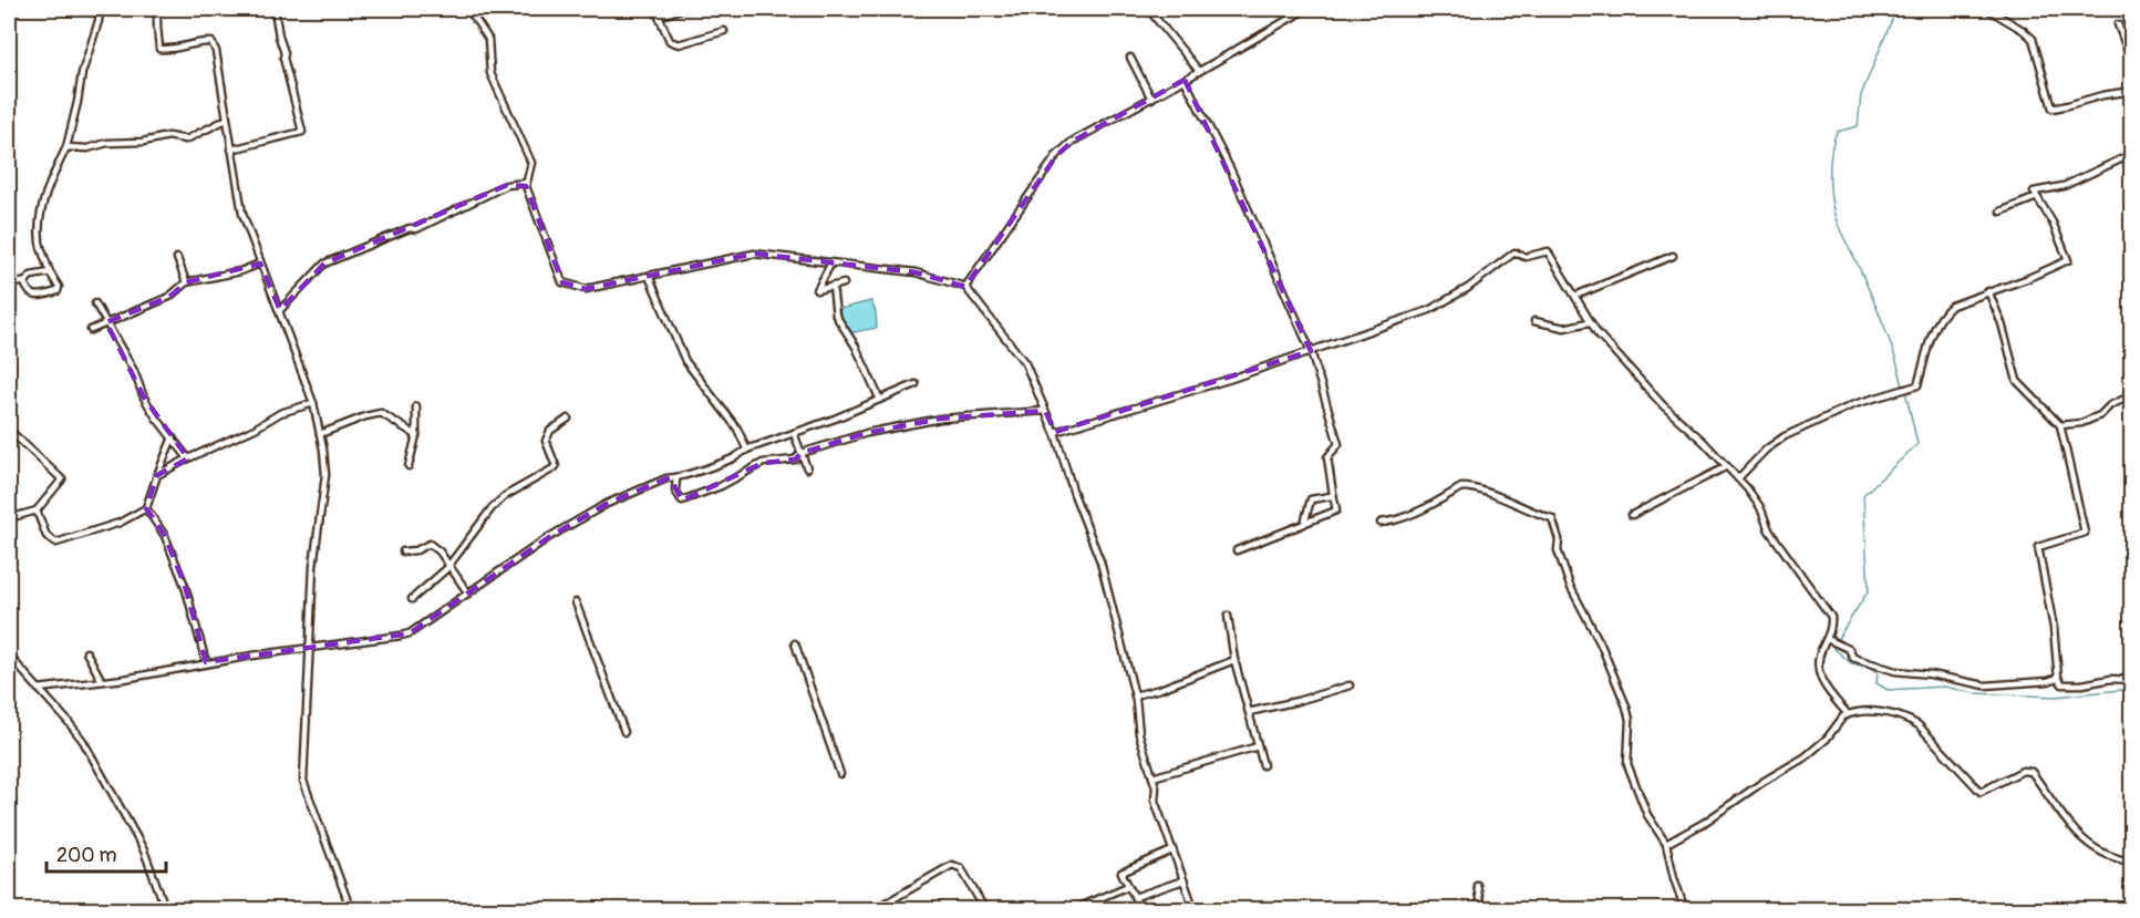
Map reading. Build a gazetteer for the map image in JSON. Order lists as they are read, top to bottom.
{
  "scale_bar": "200 m"
}
